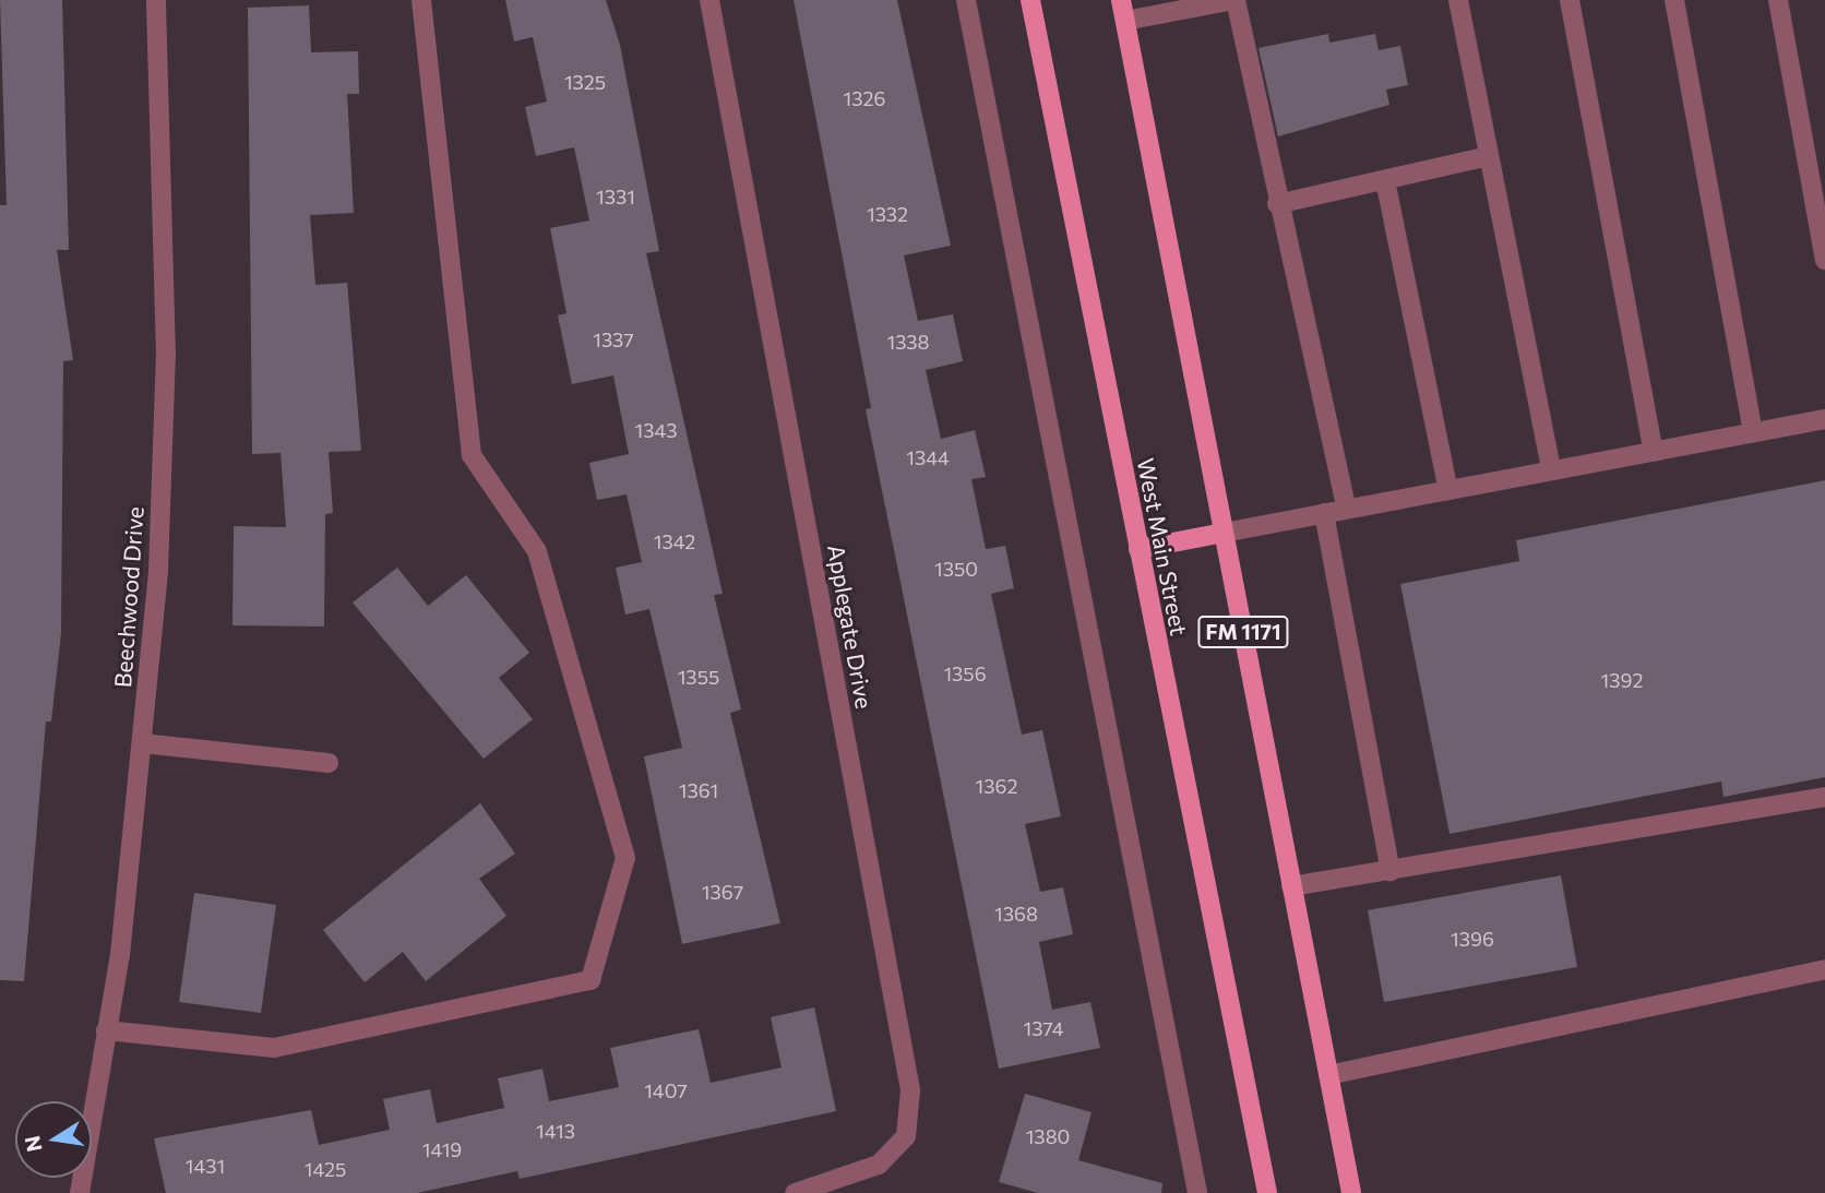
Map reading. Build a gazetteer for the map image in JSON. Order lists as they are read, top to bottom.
{
  "streets": {
    "main road": ["West Main Street", "FM 1171"],
    "street": ["Beechwood Drive", "Applegate Drive"]
  },
  "house_numbers": [
    "1325",
    "1326",
    "1331",
    "1332",
    "1337",
    "1338",
    "1343",
    "1344",
    "1342",
    "1350",
    "1356",
    "1355",
    "1392",
    "1362",
    "1361",
    "1367",
    "1368",
    "1396",
    "1374",
    "1407",
    "1413",
    "1380",
    "1419",
    "1431",
    "1425"
  ],
  "north": "left"
}
